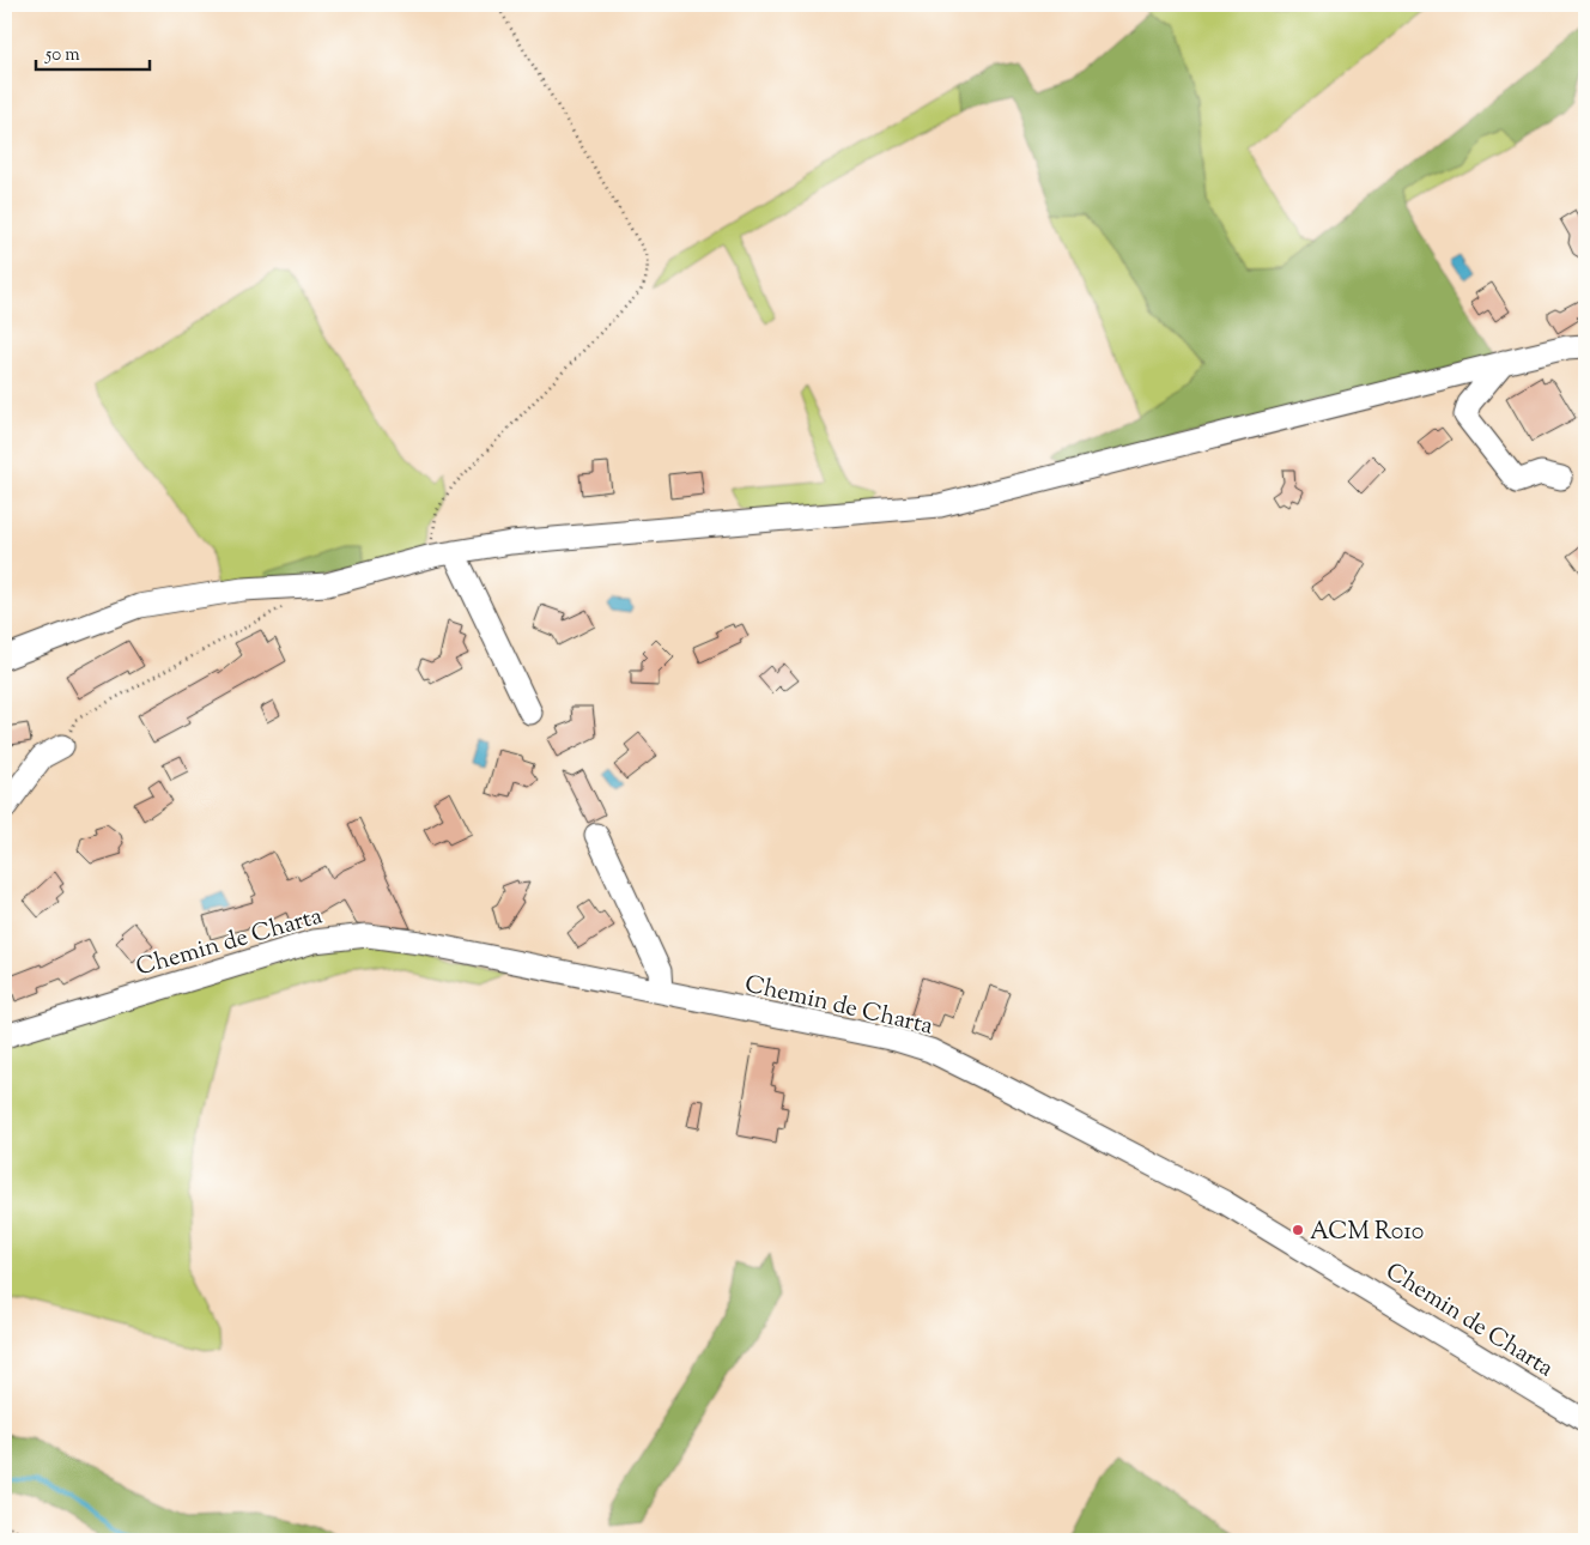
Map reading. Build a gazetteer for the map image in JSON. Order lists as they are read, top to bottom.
{
  "streets": {
    "street": ["Chemin de Charta"]
  },
  "places": ["ACM R010"],
  "scale_bar": "50 m"
}
